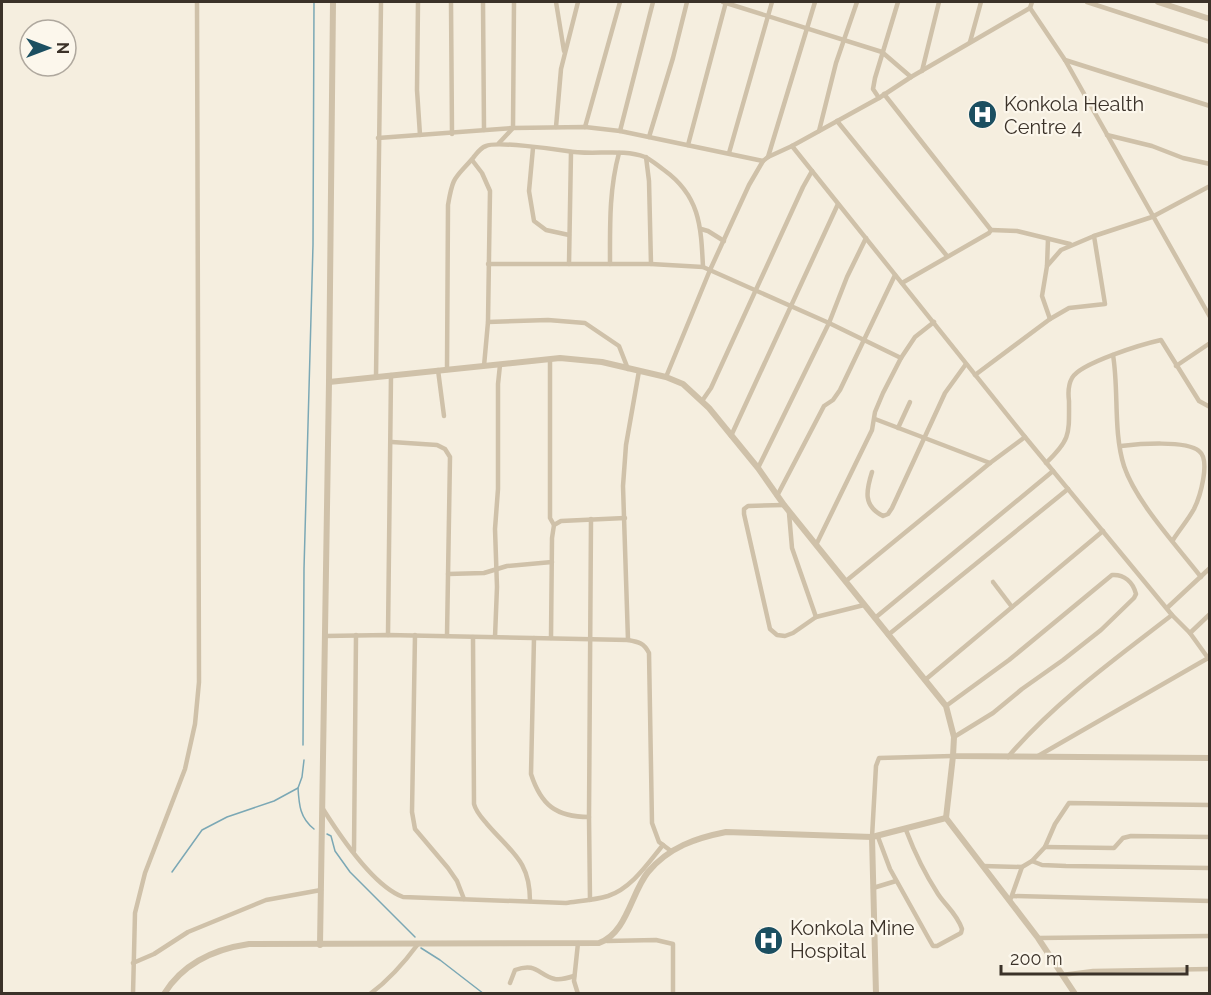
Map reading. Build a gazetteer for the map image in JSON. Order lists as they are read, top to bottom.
{
  "places": {
    "hospital": ["Konkola Health Centre 4", "Konkola Mine Hospital"]
  },
  "scale_bar": "200 m",
  "north": "right"
}
